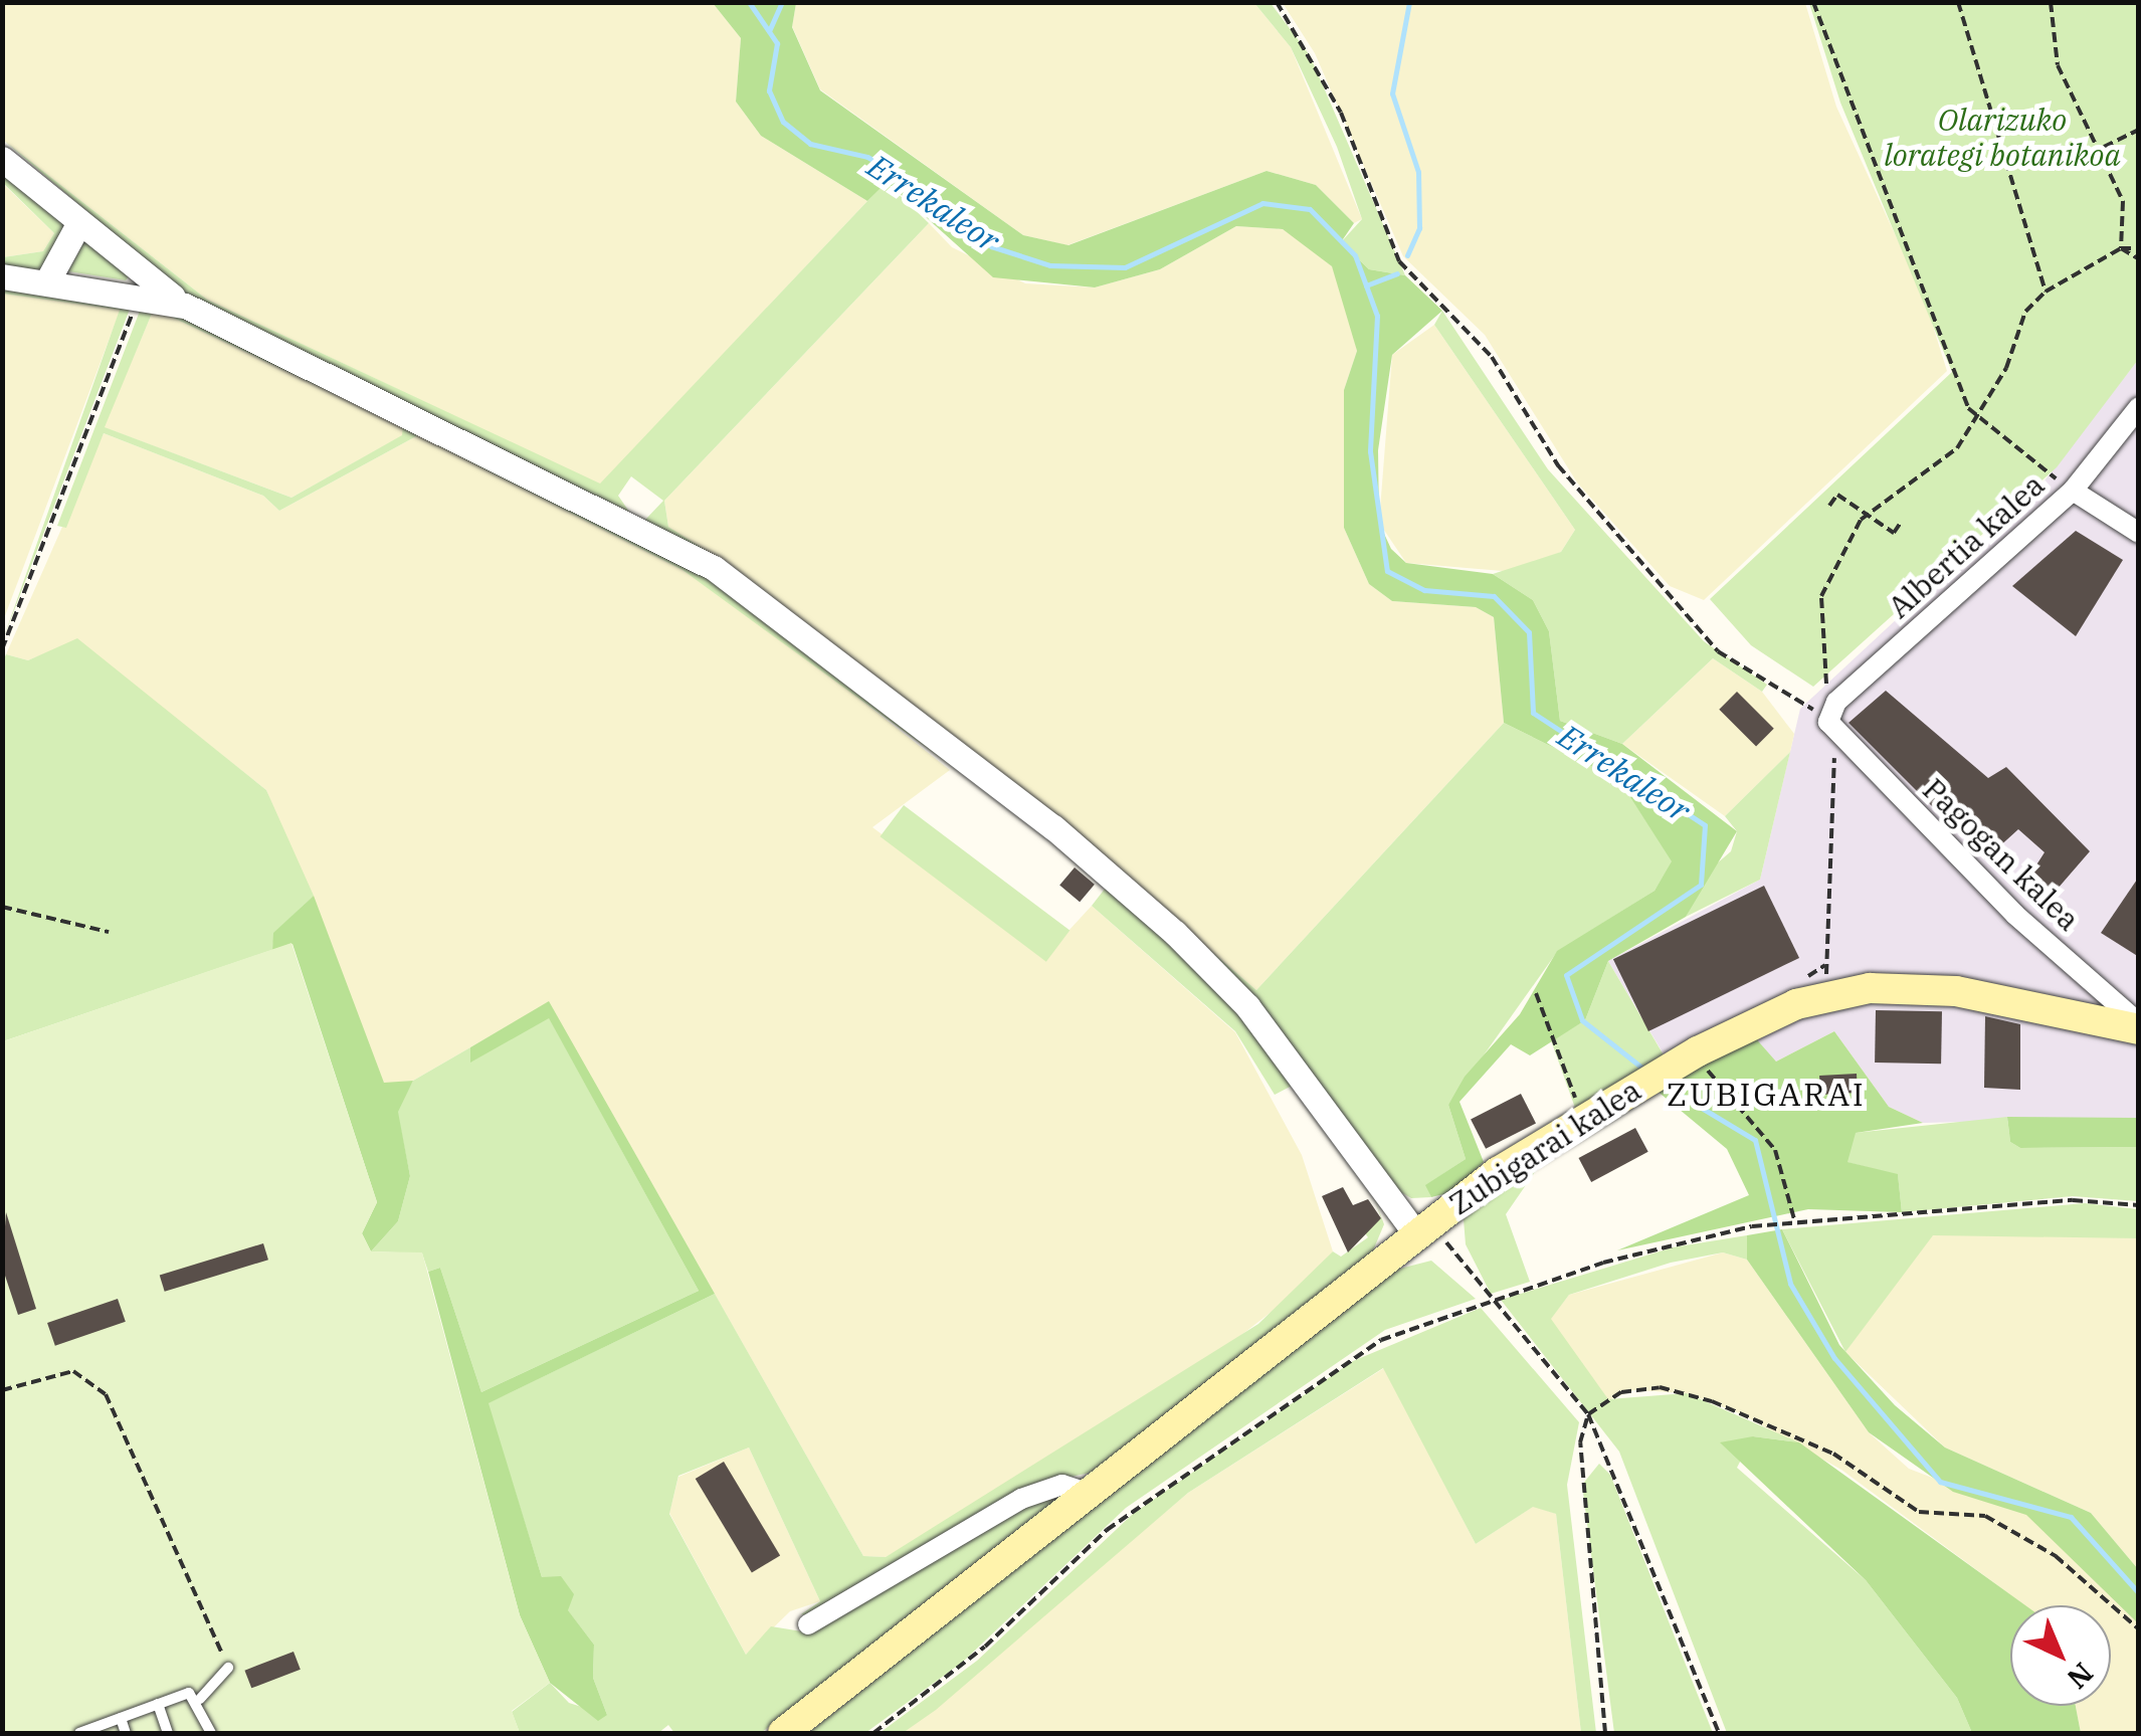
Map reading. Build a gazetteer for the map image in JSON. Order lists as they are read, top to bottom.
{
  "streets": {
    "main road": ["Zubigarai kalea"],
    "street": ["Albertia kalea", "Pagogan kalea"]
  },
  "crossings": [
    ["Albertia kalea", "Pagogan kalea"],
    ["Pagogan kalea", "Zubigarai kalea"]
  ],
  "districts": ["ZUBIGARAI"],
  "water": ["Errekaleor"],
  "parks": ["Olarizuko lorategi botanikoa"],
  "north": "bottom right"
}
